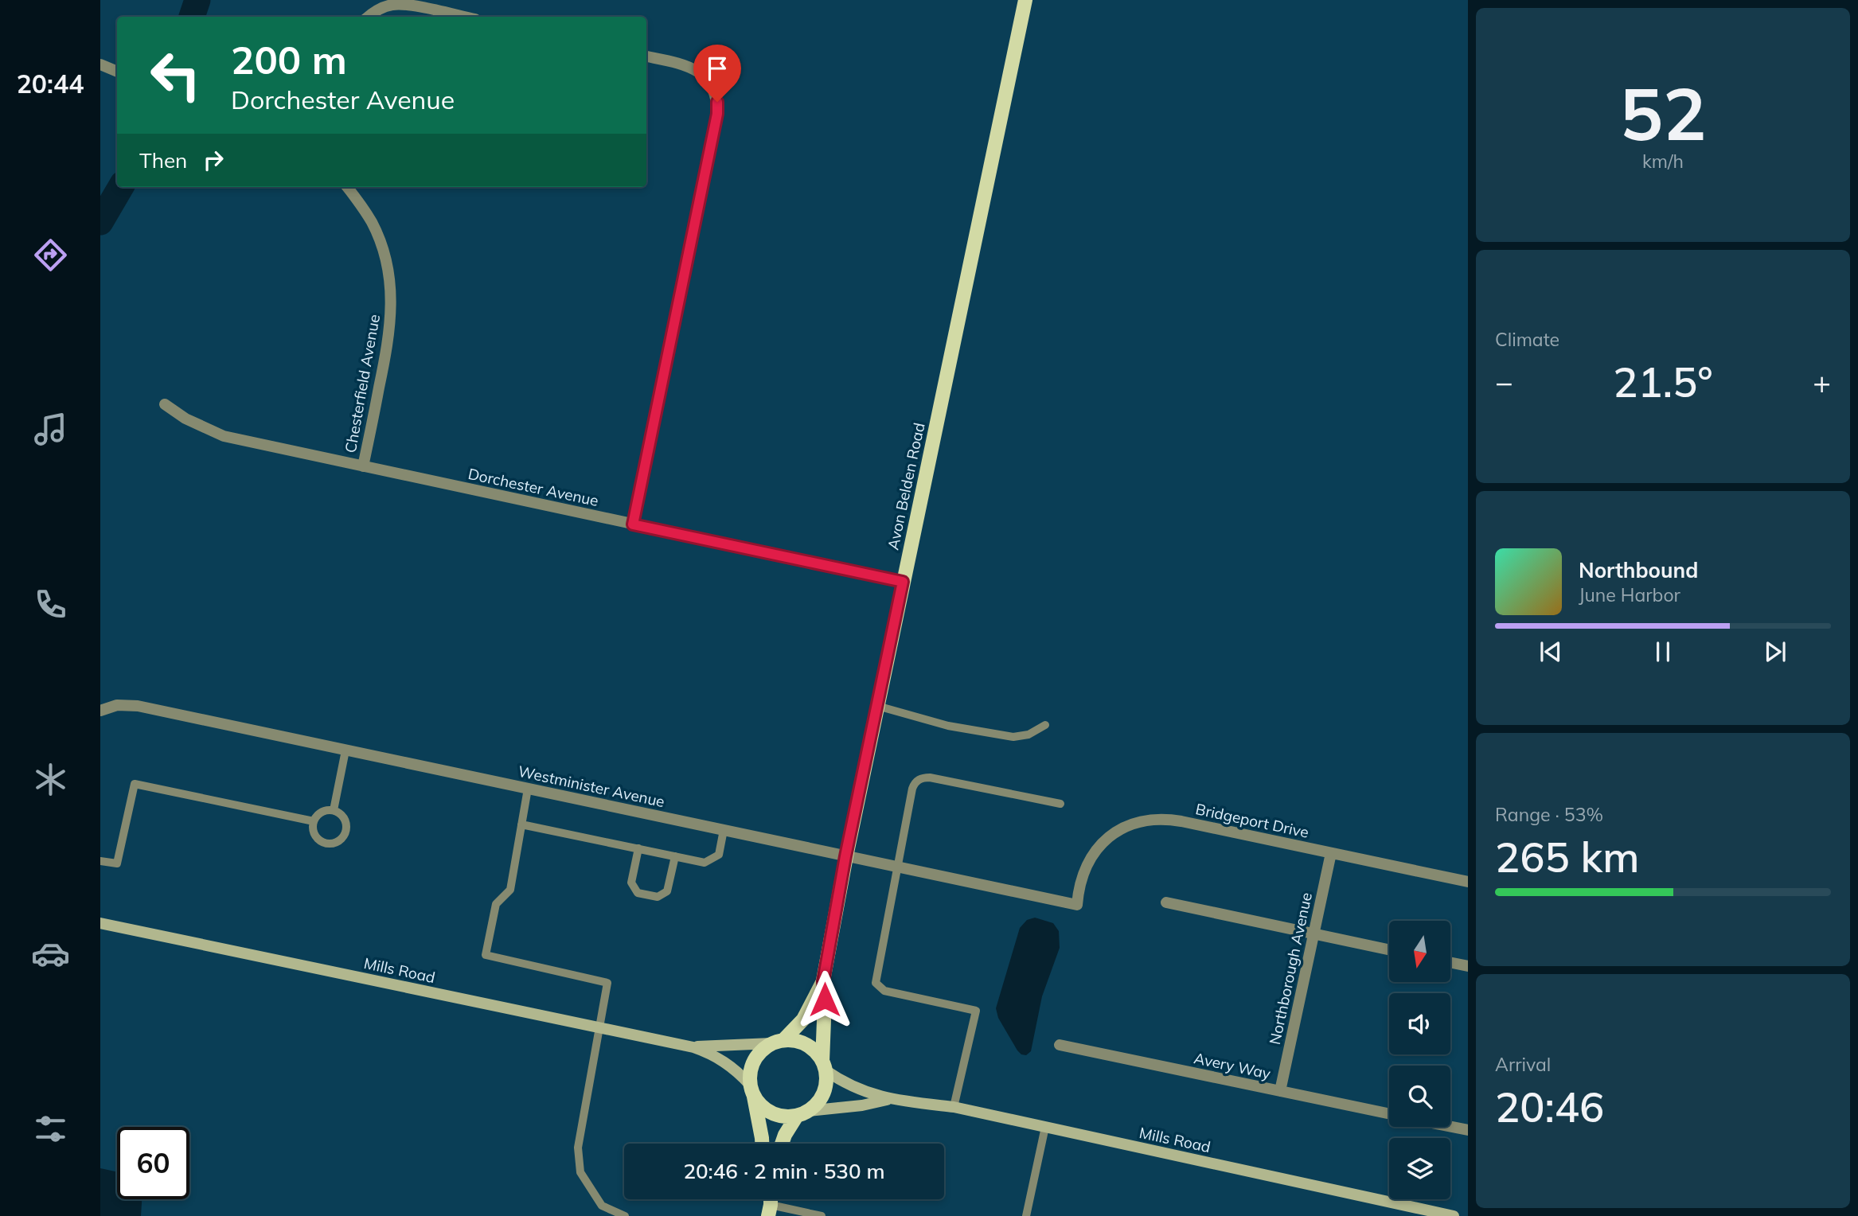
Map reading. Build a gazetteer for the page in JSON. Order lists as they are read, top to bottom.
{
  "streets": {
    "main road": ["Avon Belden Road"],
    "street": [
      "Chesterfield Avenue",
      "Dorchester Avenue",
      "Westminister Avenue",
      "Bridgeport Drive",
      "Northborough Avenue",
      "Mills Road",
      "Avery Way"
    ]
  },
  "crossings": [
    ["Chesterfield Avenue", "Dorchester Avenue"],
    ["Avon Belden Road", "Dorchester Avenue"],
    ["Avon Belden Road", "Westminister Avenue"],
    ["Avon Belden Road", "Mills Road"],
    ["Westminister Avenue", "Bridgeport Drive"],
    ["Bridgeport Drive", "Northborough Avenue"],
    ["Northborough Avenue", "Avery Way"]
  ],
  "north": "bottom",
  "page": {
    "tabs": "20:44",
    "tile": [
      ["52", "km/h"],
      "Climate",
      ["Range · 53%", "265 km"],
      ["Arrival", "20:46"]
    ],
    "turn": ["200 m", "Dorchester Avenue"],
    "then": "Then",
    "heat": ["−", "21.5°", "+"],
    "song": ["Northbound", "June Harbor"],
    "limit": "60",
    "trip": "20:46 · 2 min · 530 m"
  }
}
